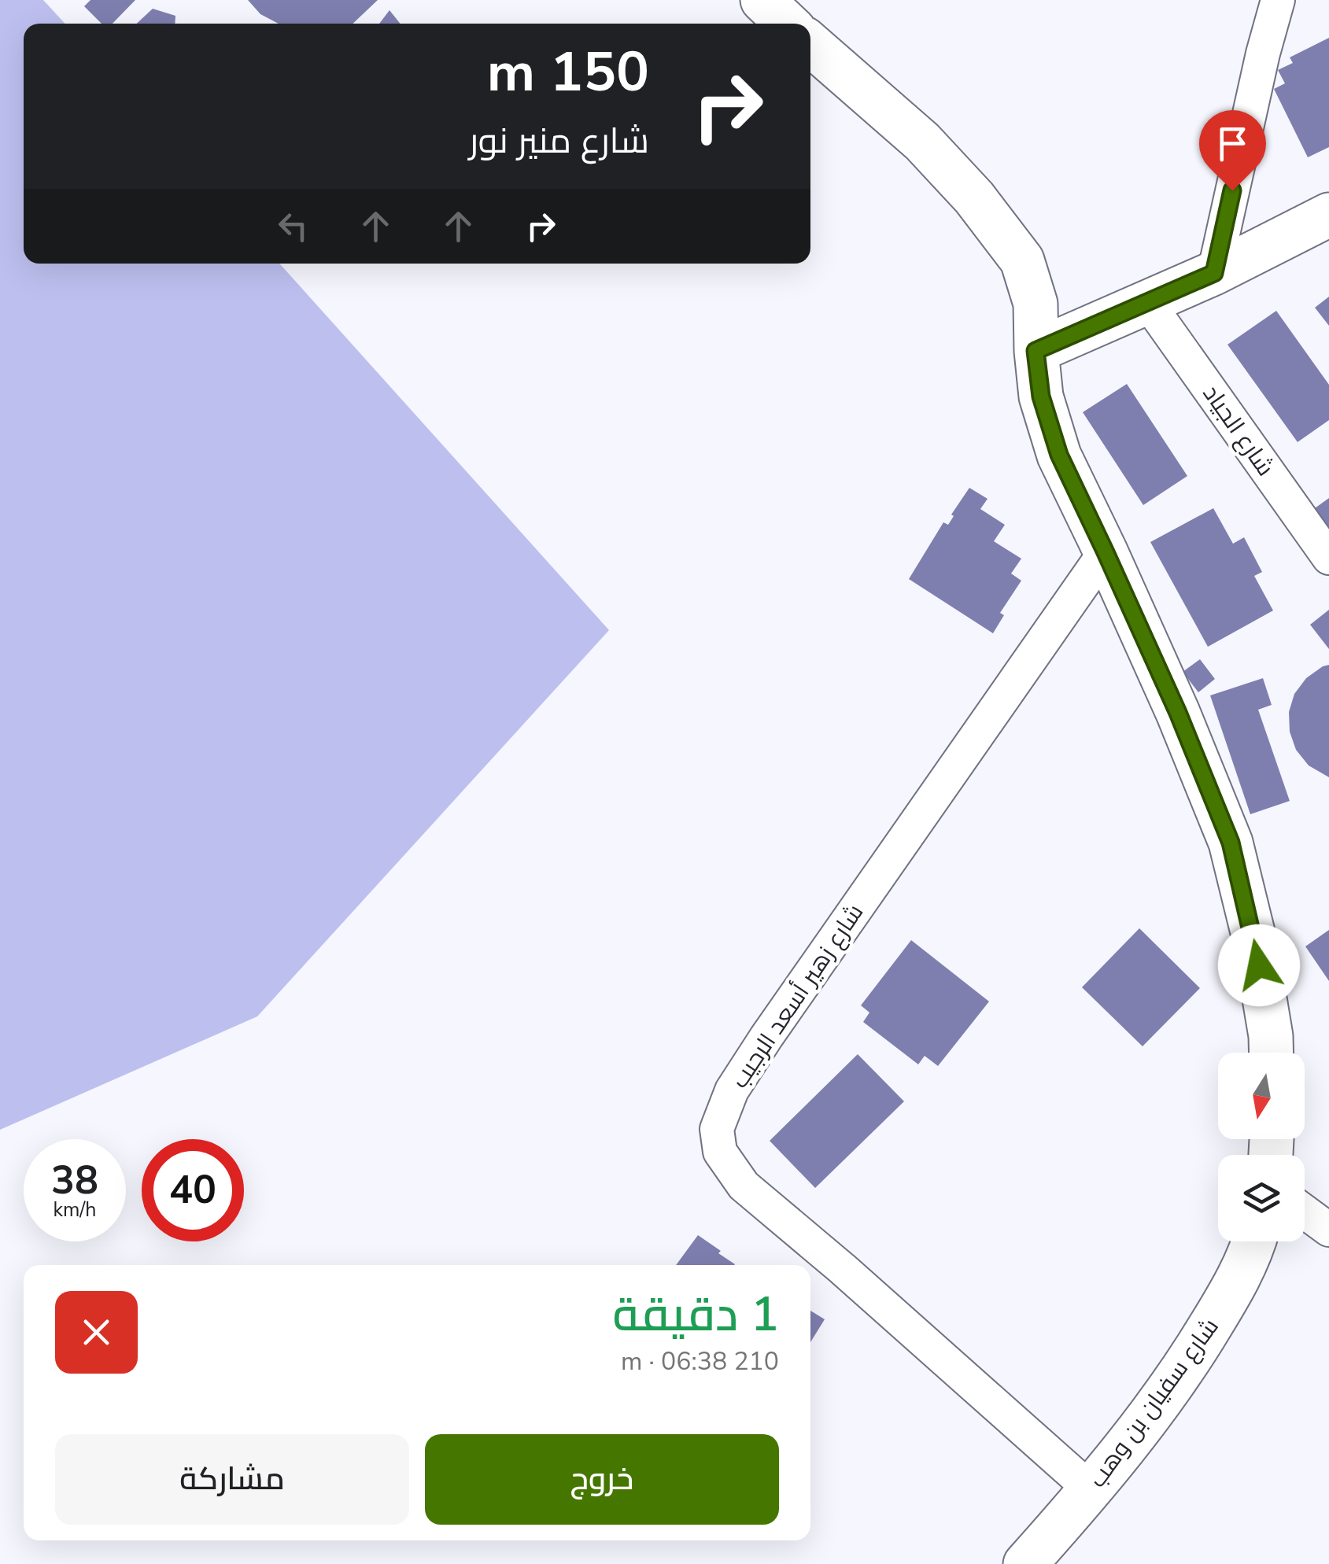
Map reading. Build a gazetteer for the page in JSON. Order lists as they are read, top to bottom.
{
  "streets": {
    "street": ["شارع الجياد", "شارع زهير أسعد الرجيب", "شارع سفيان بن وهب"]
  },
  "crossings": [
    ["شارع زهير أسعد الرجيب", "شارع سفيان بن وهب"]
  ],
  "north": "bottom",
  "page": {
    "turn": ["150 m", "شارع منير نور"],
    "speed": "38 km/h",
    "limit": "40",
    "heading": ["1 دقيقة", "210 m · 06:38"],
    "buttons": ["خروج", "مشاركة"]
  }
}
